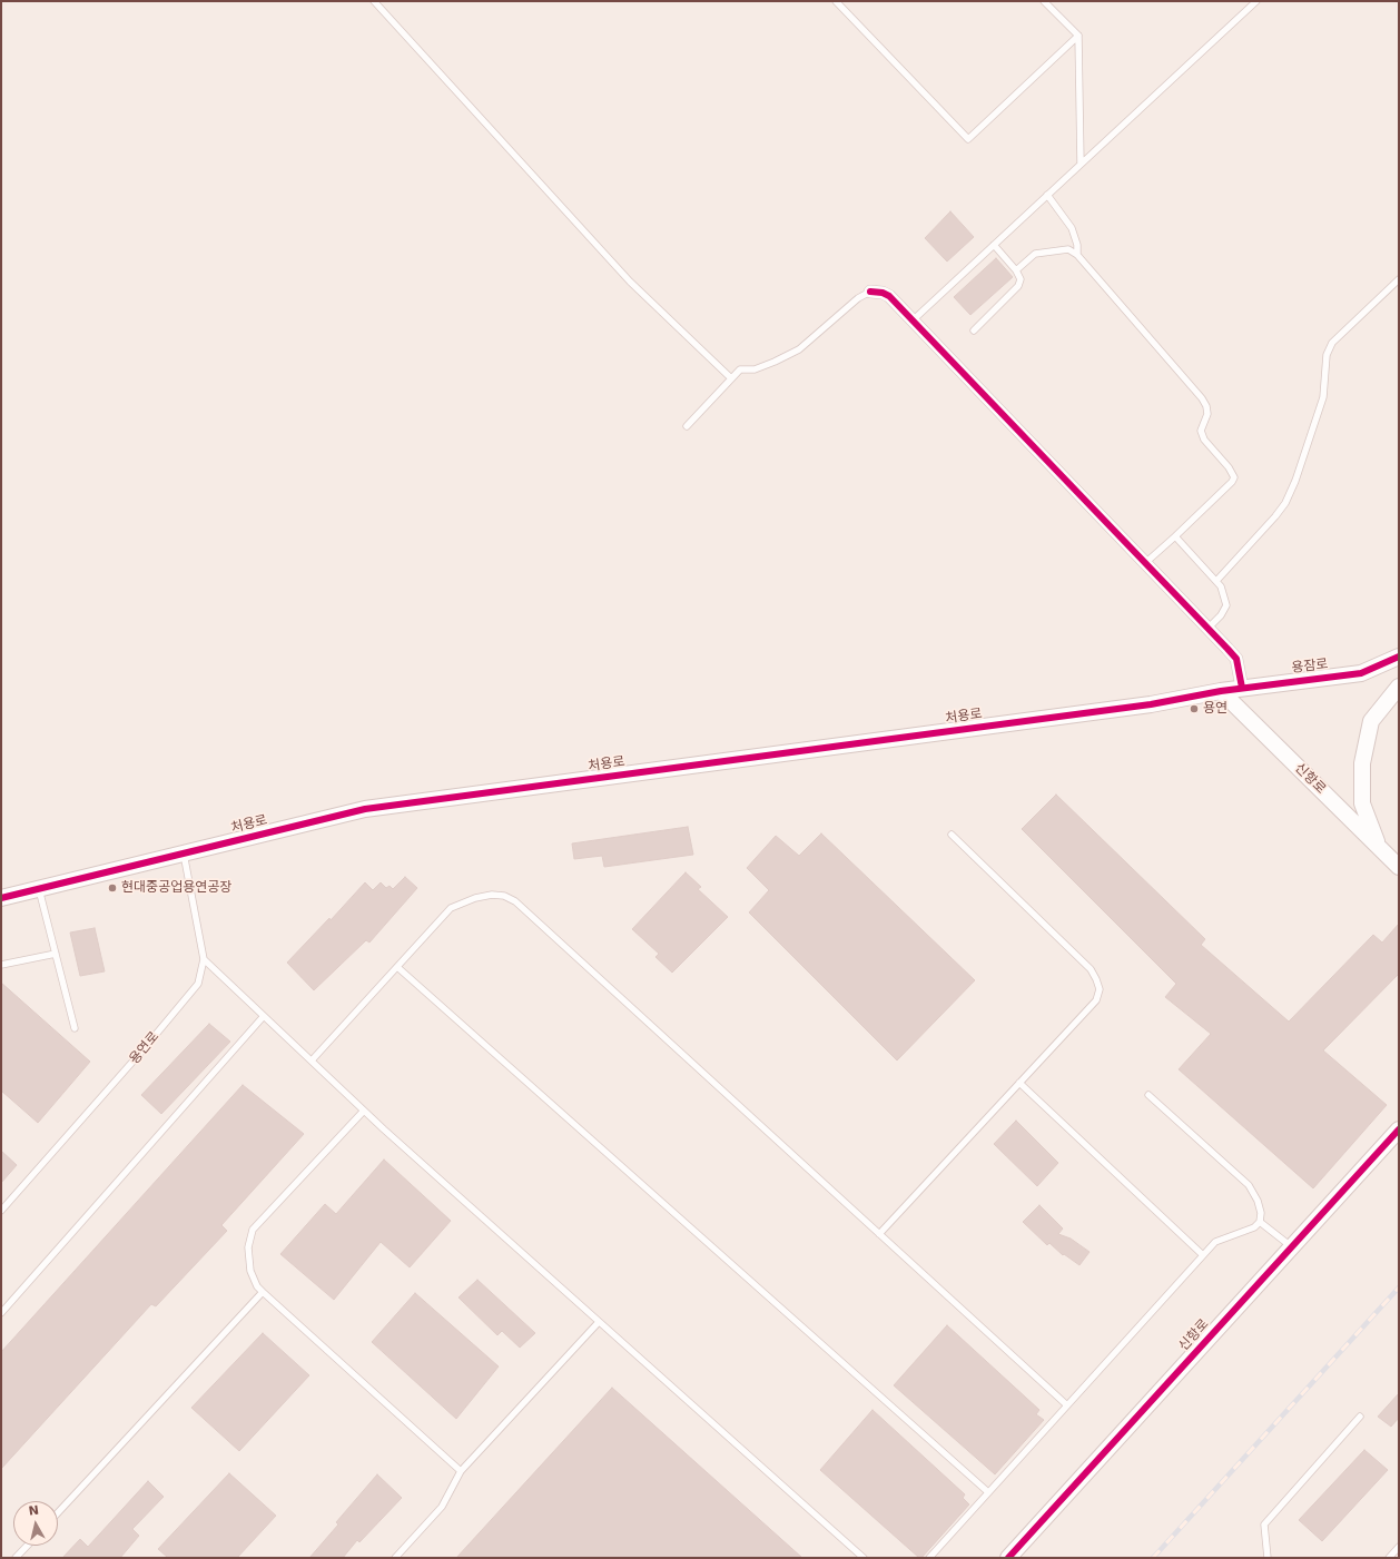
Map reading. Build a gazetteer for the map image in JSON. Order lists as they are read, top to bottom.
{
  "streets": {
    "street": ["용잠로", "처용로", "신항로"],
    "lane": ["용연로"]
  },
  "crossings": [
    ["용잠로", "처용로"],
    ["용잠로", "신항로"],
    ["처용로", "신항로"],
    ["처용로", "용연로"]
  ],
  "places": ["용연", "현대중공업용연공장"],
  "north": "top"
}
